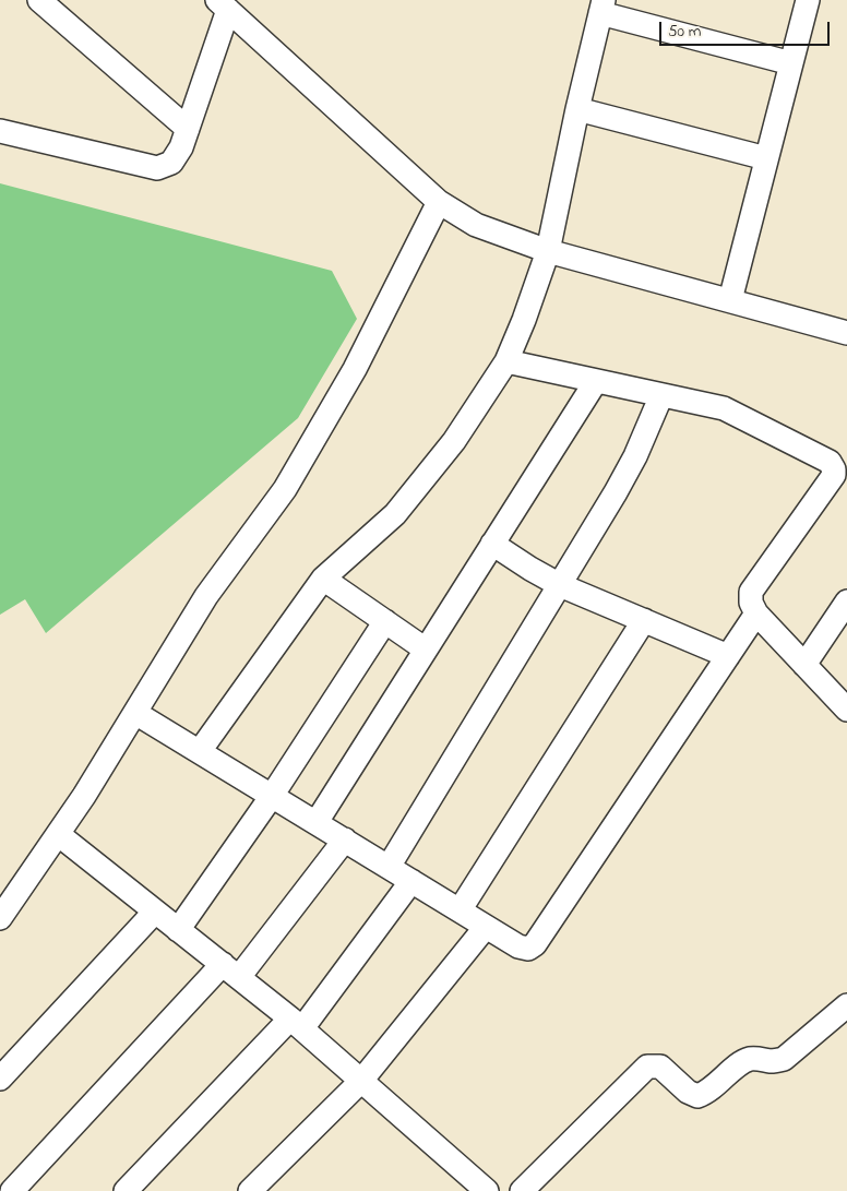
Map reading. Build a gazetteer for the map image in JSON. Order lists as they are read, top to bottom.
{
  "scale_bar": "50 m"
}
